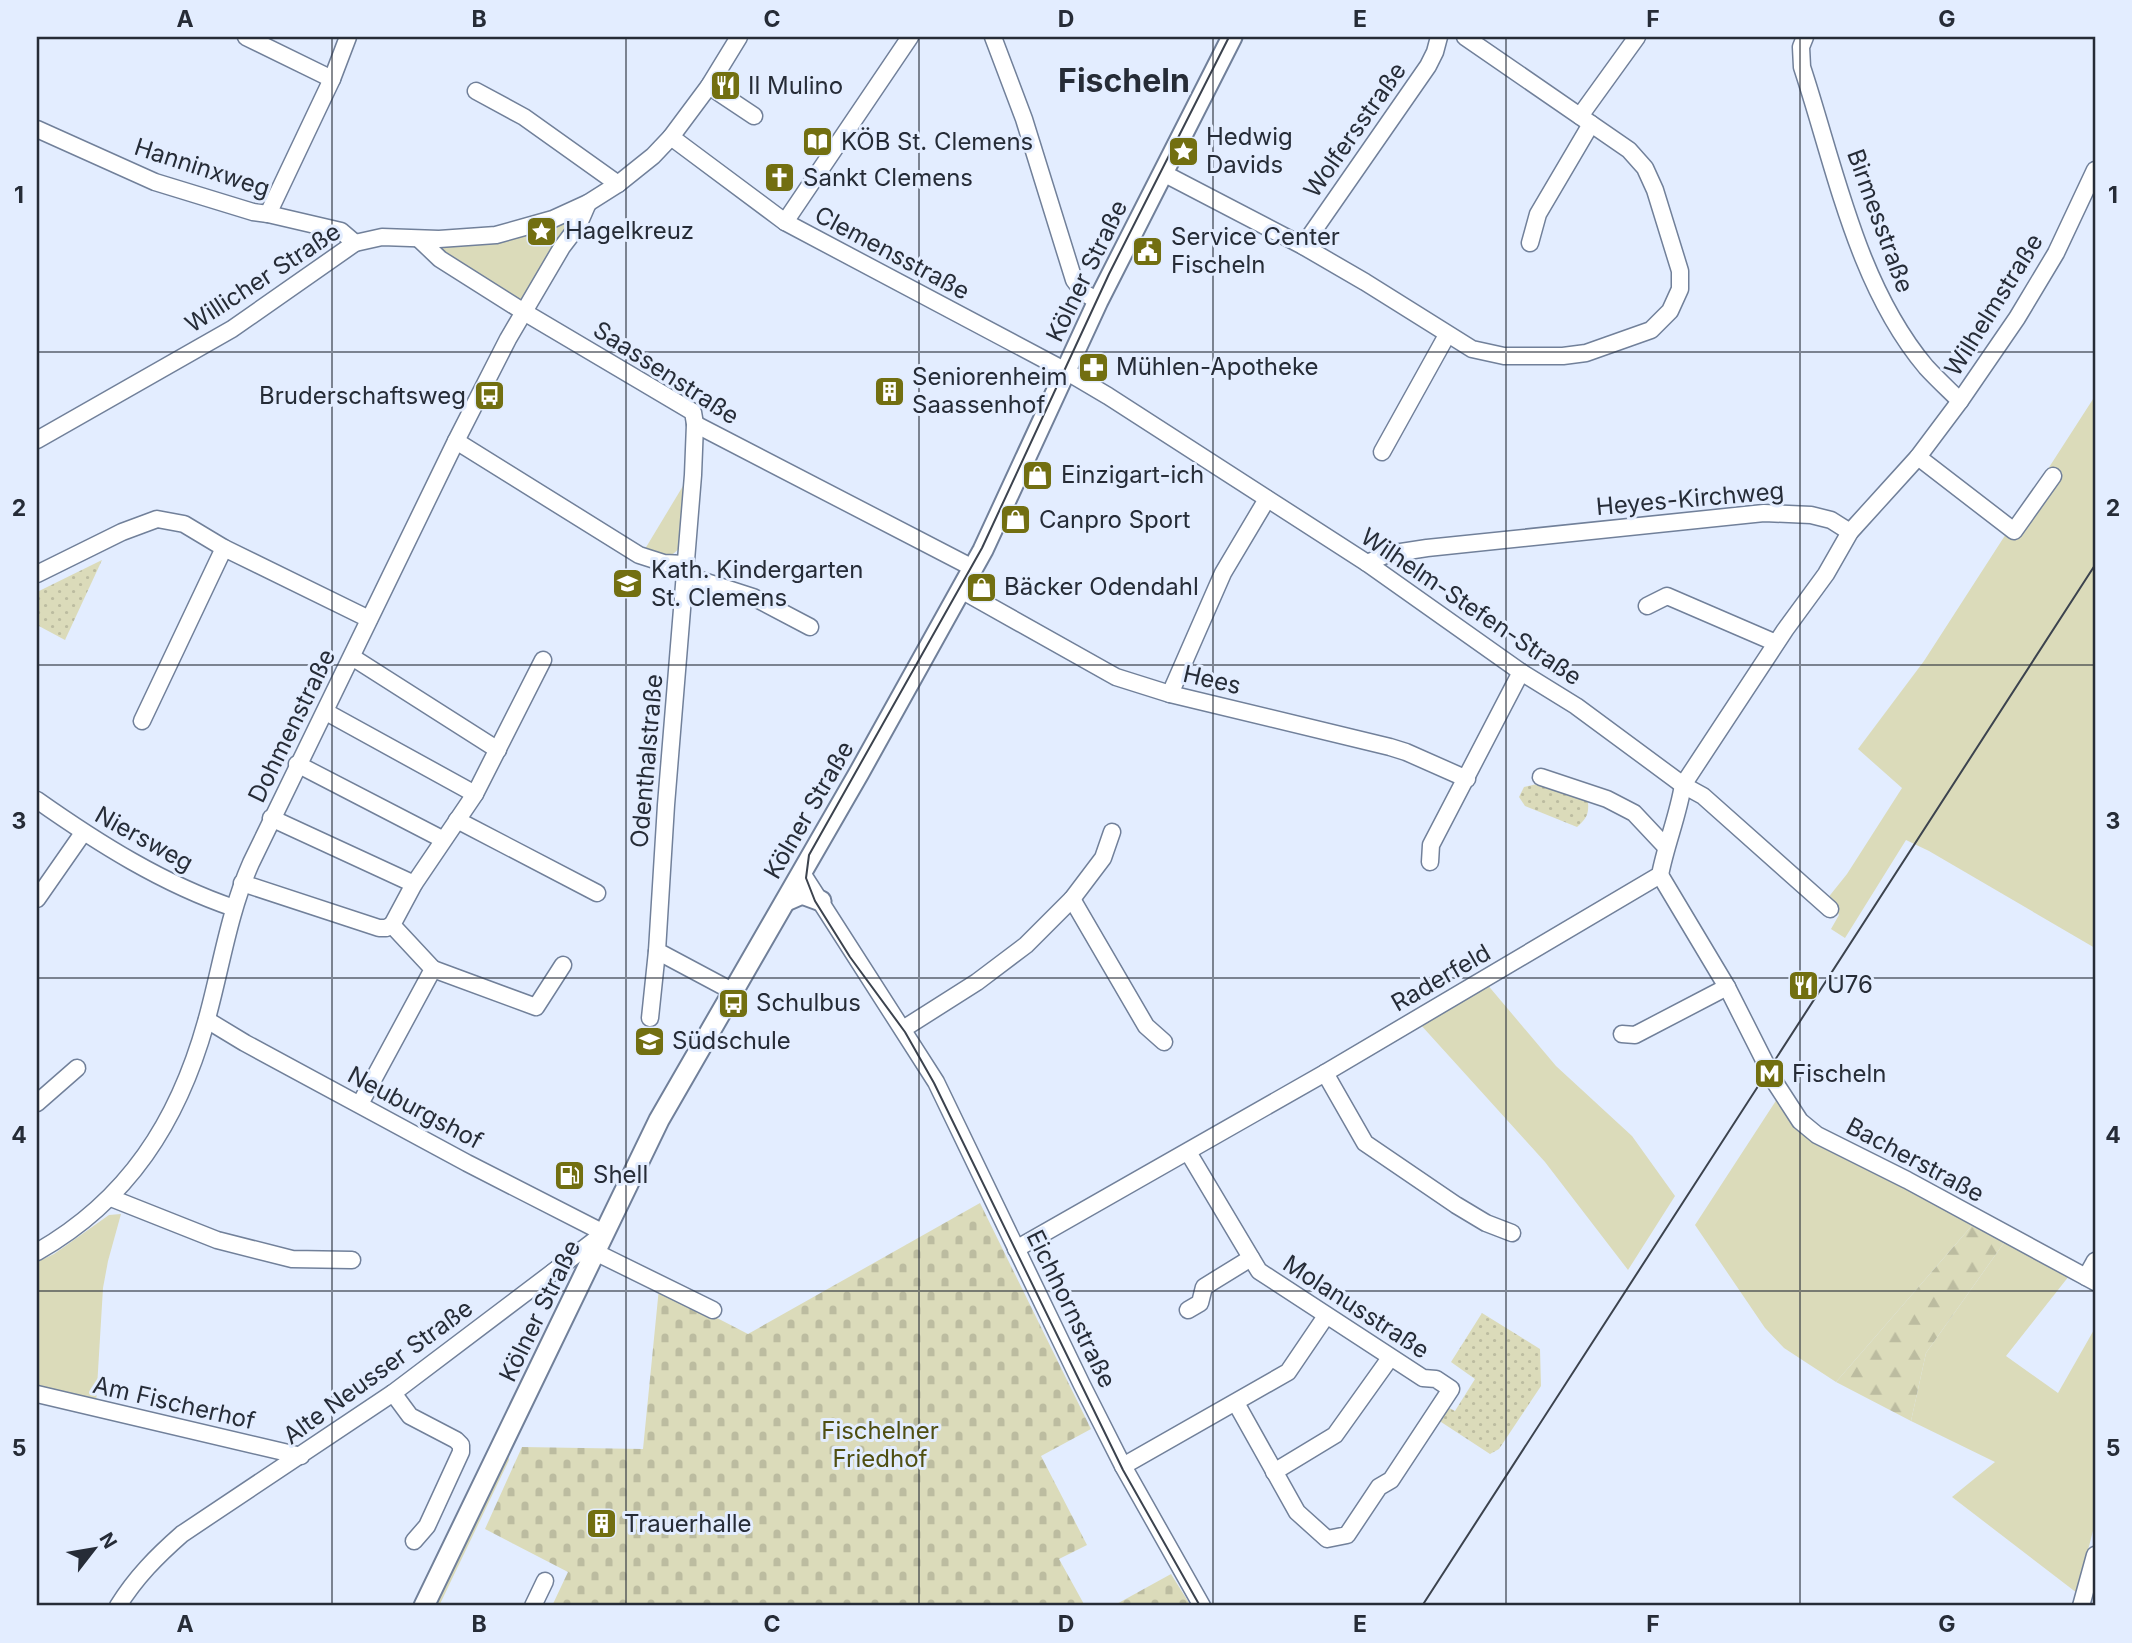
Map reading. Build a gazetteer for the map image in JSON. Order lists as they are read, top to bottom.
{
  "streets": {
    "main road": ["Kölner Straße"],
    "street": [
      "Wolfersstraße",
      "Hanninxweg",
      "Birmesstraße",
      "Clemensstraße",
      "Willicher Straße",
      "Wilhelmstraße",
      "Saassenstraße",
      "Heyes-Kirchweg",
      "Wilhelm-Stefen-Straße",
      "Hees",
      "Dohmenstraße",
      "Odenthalstraße",
      "Niersweg",
      "Raderfeld",
      "Neuburgshof",
      "Bacherstraße",
      "Molanusstraße",
      "Eichhornstraße",
      "Alte Neusser Straße",
      "Am Fischerhof"
    ]
  },
  "crossings": [
    ["Hanninxweg", "Willicher Straße"],
    ["Birmesstraße", "Wilhelmstraße"],
    ["Clemensstraße", "Kölner Straße"],
    ["Clemensstraße", "Willicher Straße"],
    ["Clemensstraße", "Wilhelm-Stefen-Straße"],
    ["Kölner Straße", "Saassenstraße"],
    ["Kölner Straße", "Wilhelm-Stefen-Straße"],
    ["Kölner Straße", "Hees"],
    ["Kölner Straße", "Neuburgshof"],
    ["Kölner Straße", "Eichhornstraße"],
    ["Kölner Straße", "Alte Neusser Straße"],
    ["Willicher Straße", "Saassenstraße"],
    ["Willicher Straße", "Dohmenstraße"],
    ["Saassenstraße", "Dohmenstraße"],
    ["Saassenstraße", "Odenthalstraße"],
    ["Heyes-Kirchweg", "Wilhelm-Stefen-Straße"],
    ["Dohmenstraße", "Niersweg"],
    ["Dohmenstraße", "Neuburgshof"],
    ["Raderfeld", "Molanusstraße"],
    ["Raderfeld", "Eichhornstraße"],
    ["Neuburgshof", "Alte Neusser Straße"],
    ["Alte Neusser Straße", "Am Fischerhof"]
  ],
  "districts": ["Fischeln"],
  "parks": ["Fischelner Friedhof"],
  "places": {
    "restaurant": ["Il Mulino", "U76"],
    "library": ["KÖB St. Clemens"],
    "place": ["Hedwig Davids", "Hagelkreuz"],
    "church": ["Sankt Clemens"],
    "public building": ["Service Center Fischeln"],
    "pharmacy": ["Mühlen-Apotheke"],
    "building": ["Seniorenheim Saassenhof", "Trauerhalle"],
    "bus stop": ["Bruderschaftsweg", "Schulbus"],
    "shop": ["Einzigart-ich", "Canpro Sport", "Bäcker Odendahl"],
    "school or university": ["Kath. Kindergarten St. Clemens", "Südschule"],
    "metro station": ["Fischeln"],
    "fuel station": ["Shell"]
  },
  "north": "top right",
  "grid": {
    "columns": [
      "A",
      "B",
      "C",
      "D",
      "E",
      "F",
      "G"
    ],
    "rows": [
      "1",
      "2",
      "3",
      "4",
      "5"
    ]
  }
}
